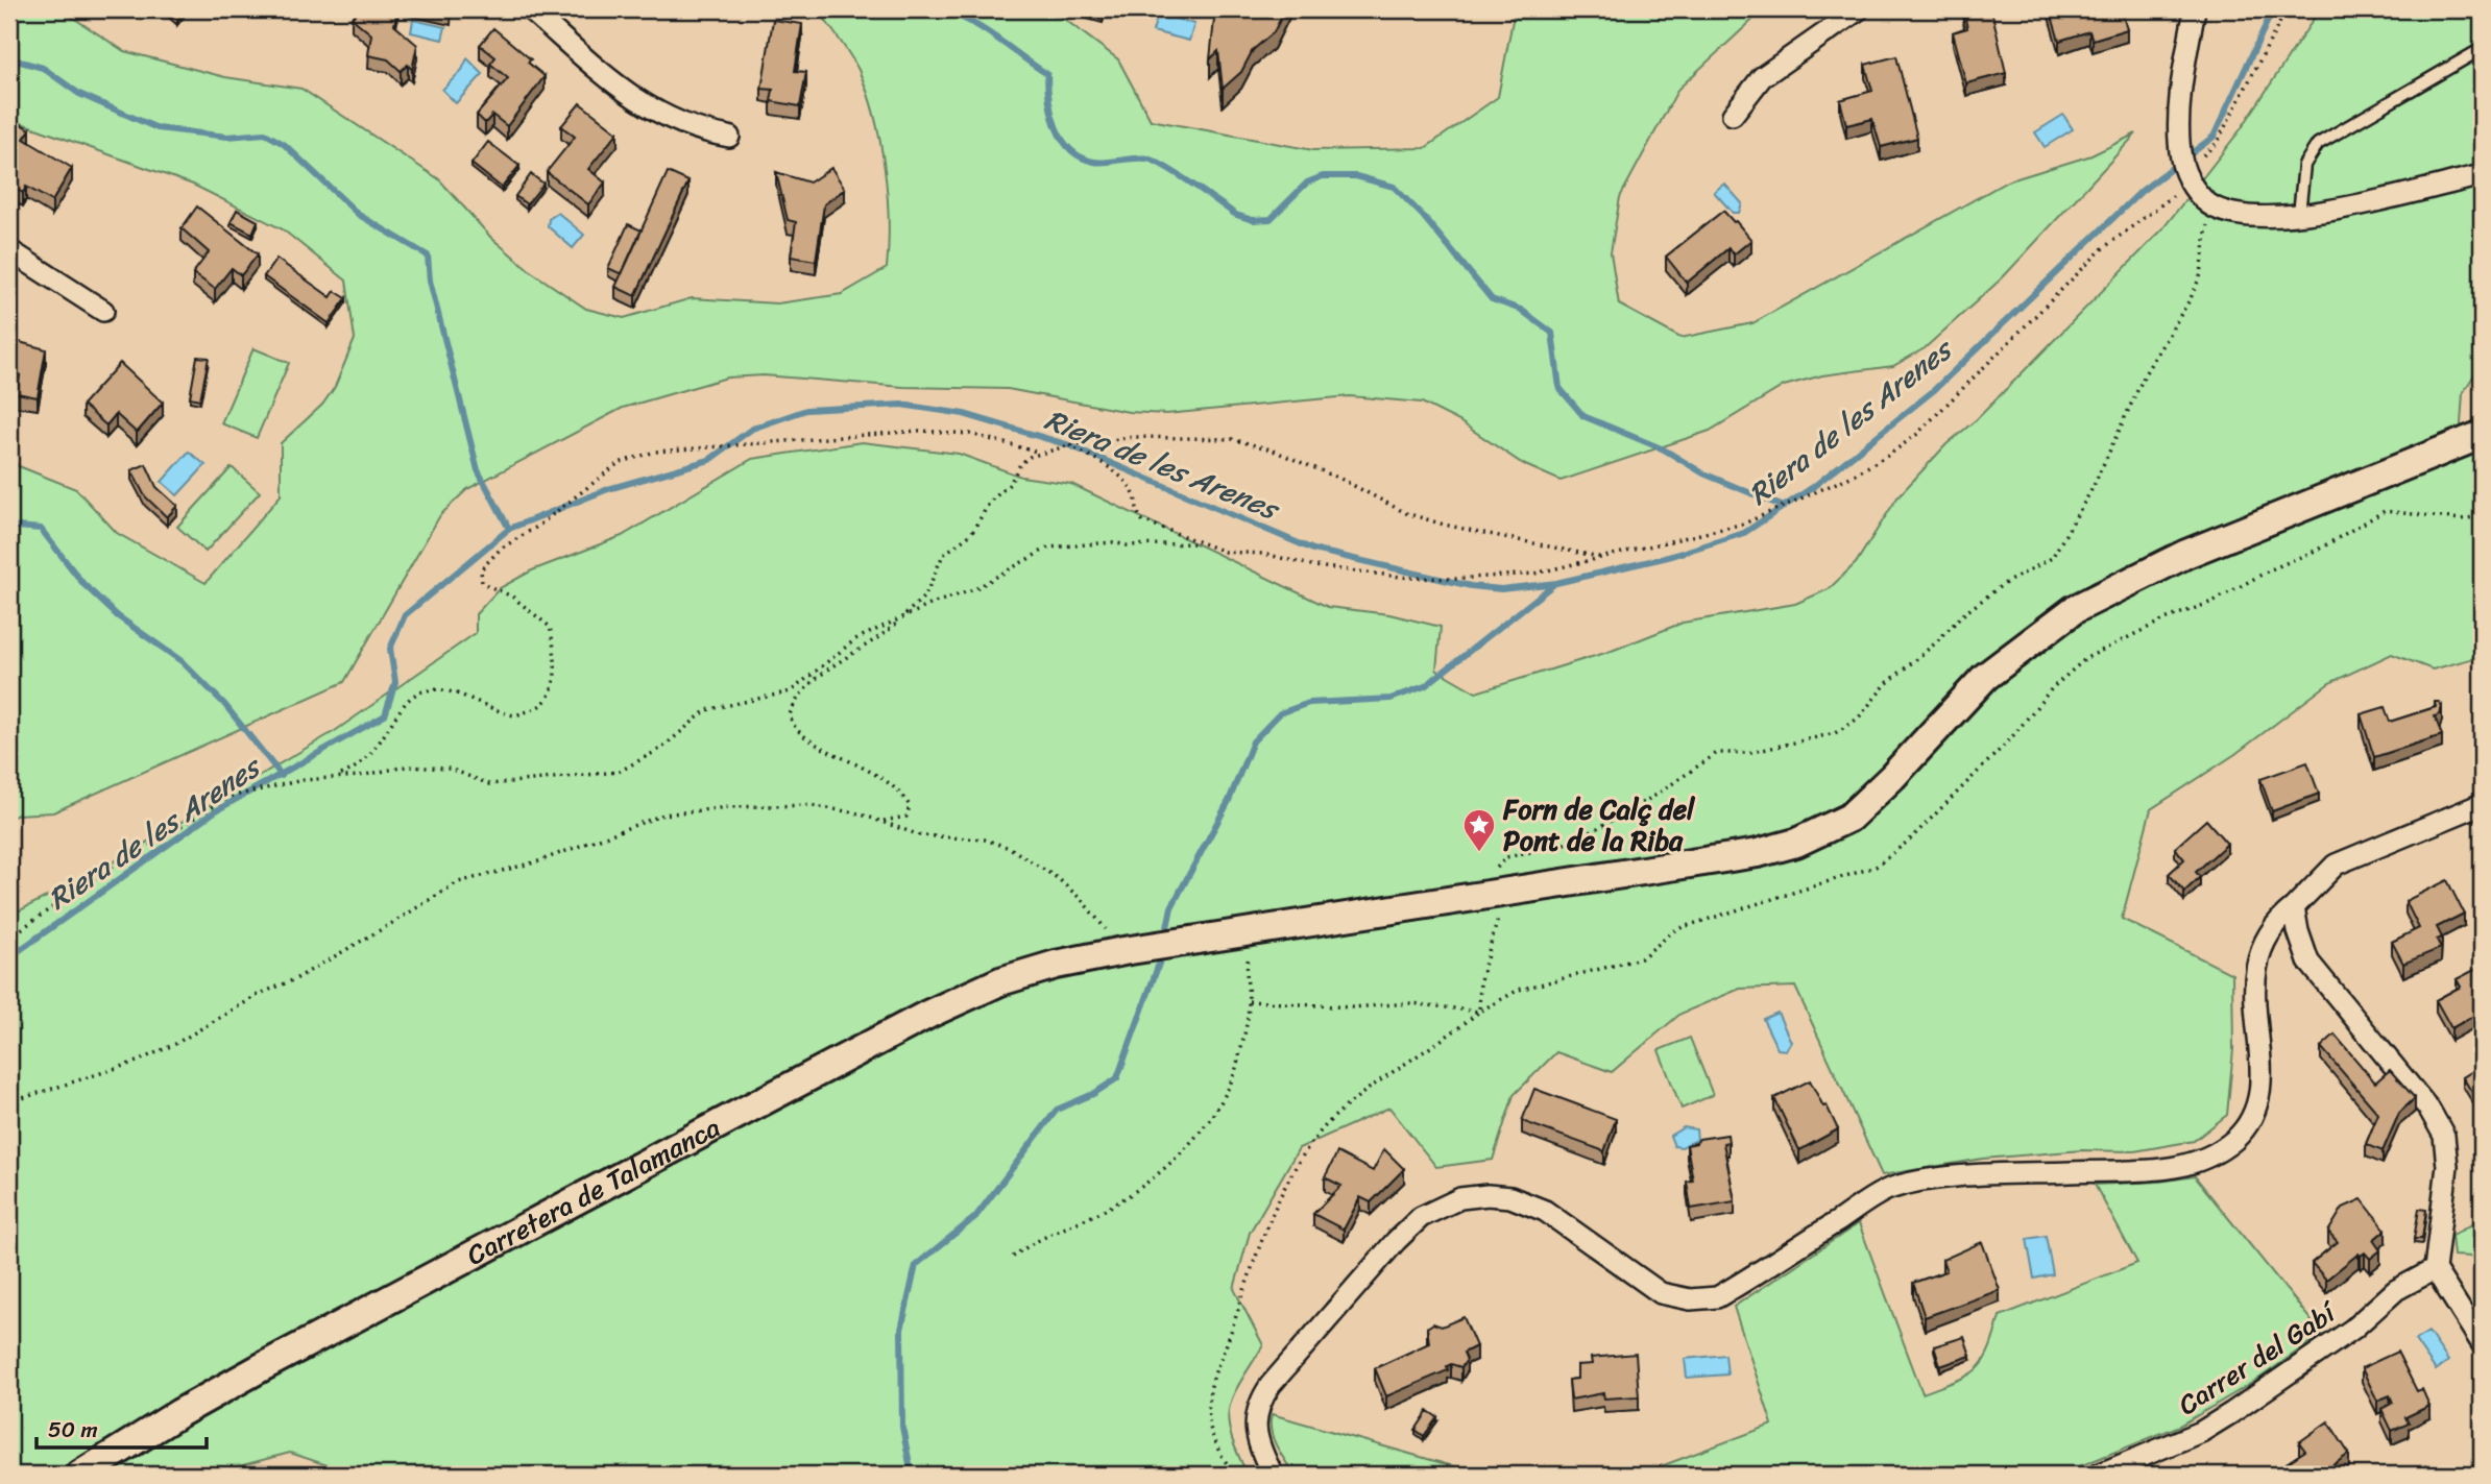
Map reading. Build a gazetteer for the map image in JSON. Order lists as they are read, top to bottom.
{
  "streets": {
    "street": ["Carretera de Talamanca", "Carrer del Gabí"]
  },
  "water": ["Riera de les Arenes"],
  "places": {
    "place": ["Forn de Calç del Pont de la Riba"]
  },
  "scale_bar": "50 m"
}
